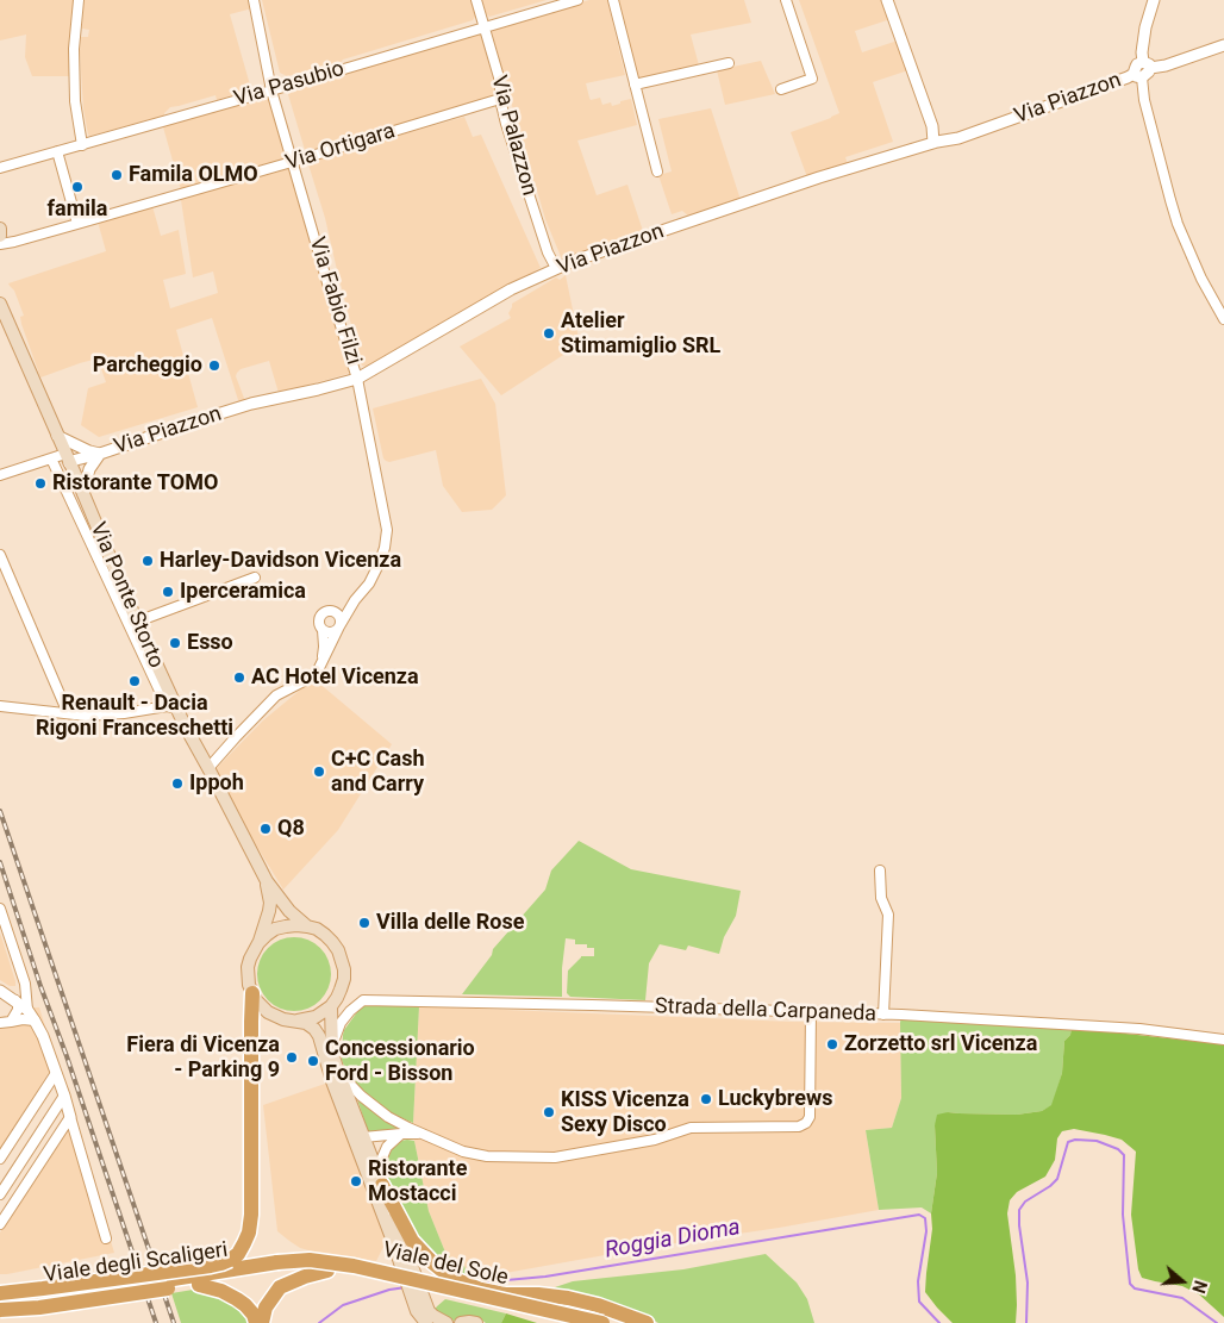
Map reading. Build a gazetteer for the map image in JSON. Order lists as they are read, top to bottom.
{
  "streets": {
    "highway": ["Viale degli Scaligeri", "Viale del Sole"],
    "main road": ["Via Ponte Storto"],
    "street": [
      "Via Pasubio",
      "Via Piazzon",
      "Via Palazzon",
      "Via Ortigara",
      "Via Fabio Filzi",
      "Strada della Carpaneda"
    ]
  },
  "crossings": [
    ["Via Pasubio", "Via Palazzon"],
    ["Via Pasubio", "Via Fabio Filzi"],
    ["Via Piazzon", "Via Palazzon"],
    ["Via Piazzon", "Via Fabio Filzi"],
    ["Via Piazzon", "Via Ponte Storto"],
    ["Via Palazzon", "Via Ortigara"],
    ["Via Ortigara", "Via Fabio Filzi"],
    ["Viale degli Scaligeri", "Viale del Sole"]
  ],
  "water": ["Roggia Dioma"],
  "places": [
    "Famila OLMO",
    "famila",
    "Atelier Stimamiglio SRL",
    "Parcheggio",
    "Ristorante TOMO",
    "Harley-Davidson Vicenza",
    "Iperceramica",
    "Esso",
    "AC Hotel Vicenza",
    "Renault - Dacia Rigoni Franceschetti",
    "C+C Cash and Carry",
    "Ippoh",
    "Q8",
    "Villa delle Rose",
    "Zorzetto srl Vicenza",
    "Fiera di Vicenza - Parking 9",
    "Concessionario Ford - Bisson",
    "Luckybrews",
    "KISS Vicenza Sexy Disco",
    "Ristorante Mostacci"
  ],
  "north": "right"
}
